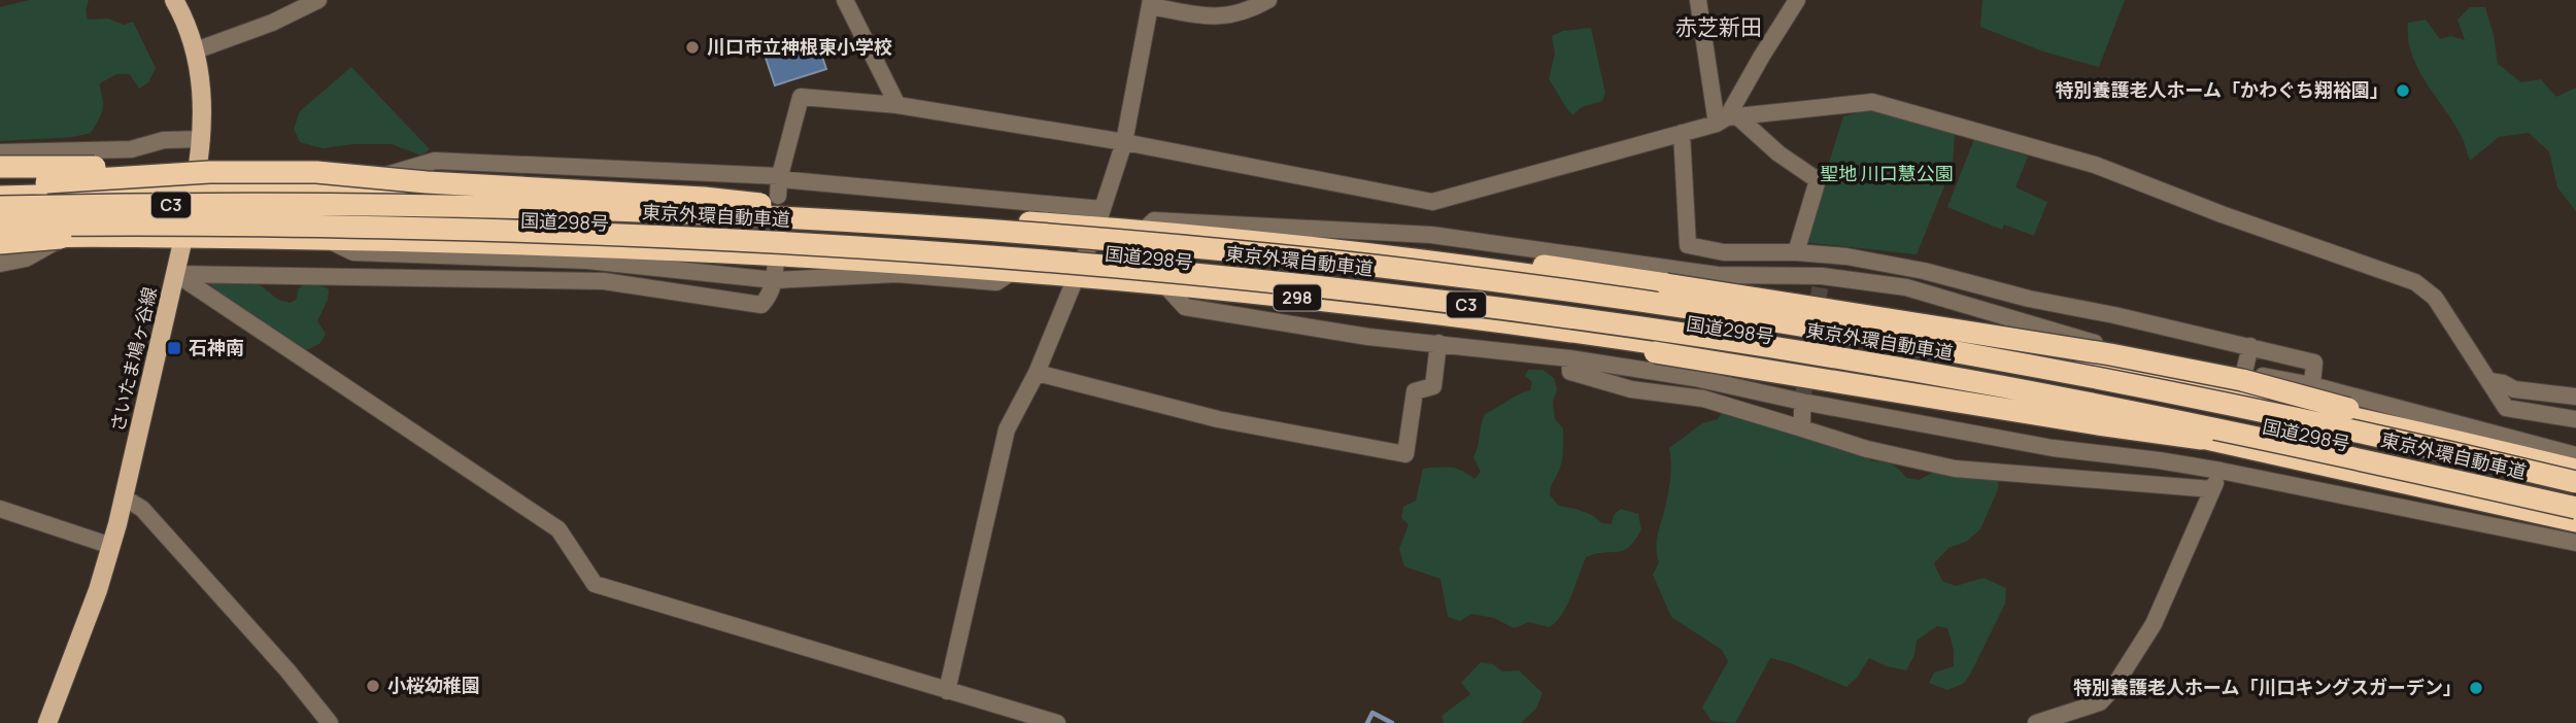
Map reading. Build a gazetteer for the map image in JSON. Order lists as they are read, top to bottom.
{
  "streets": {
    "highway": [
      "C3",
      "東京外環自動車道",
      "国道298号",
      "298"
    ],
    "main road": ["さいたま鳩ヶ谷線"]
  },
  "crossings": [
    ["国道298号", "さいたま鳩ヶ谷線"]
  ],
  "districts": ["赤芝新田"],
  "parks": ["聖地 川口慧公園"],
  "places": {
    "other": [
      "川口市立神根東小学校",
      "特別養護老人ホーム「かわぐち翔裕園」",
      "小桜幼稚園",
      "特別養護老人ホーム「川口キングスガーデン」"
    ],
    "transit": ["石神南"]
  }
}
